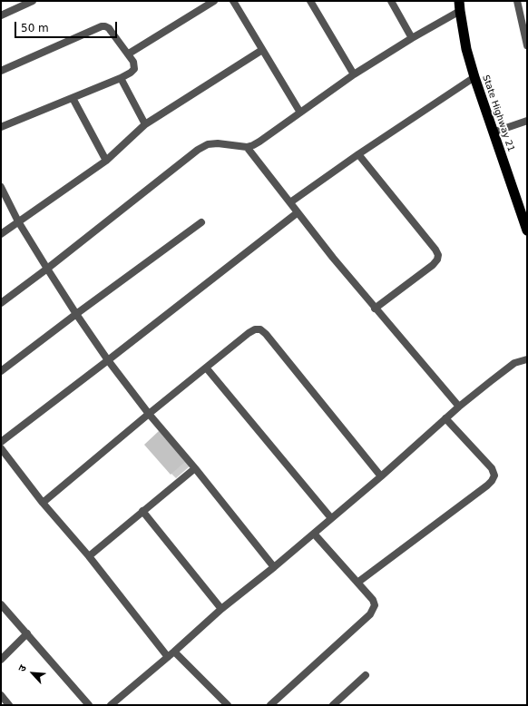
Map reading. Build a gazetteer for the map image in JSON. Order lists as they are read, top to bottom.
{
  "streets": {
    "highway": ["State Highway 21"]
  },
  "scale_bar": "50 m",
  "north": "top left"
}
